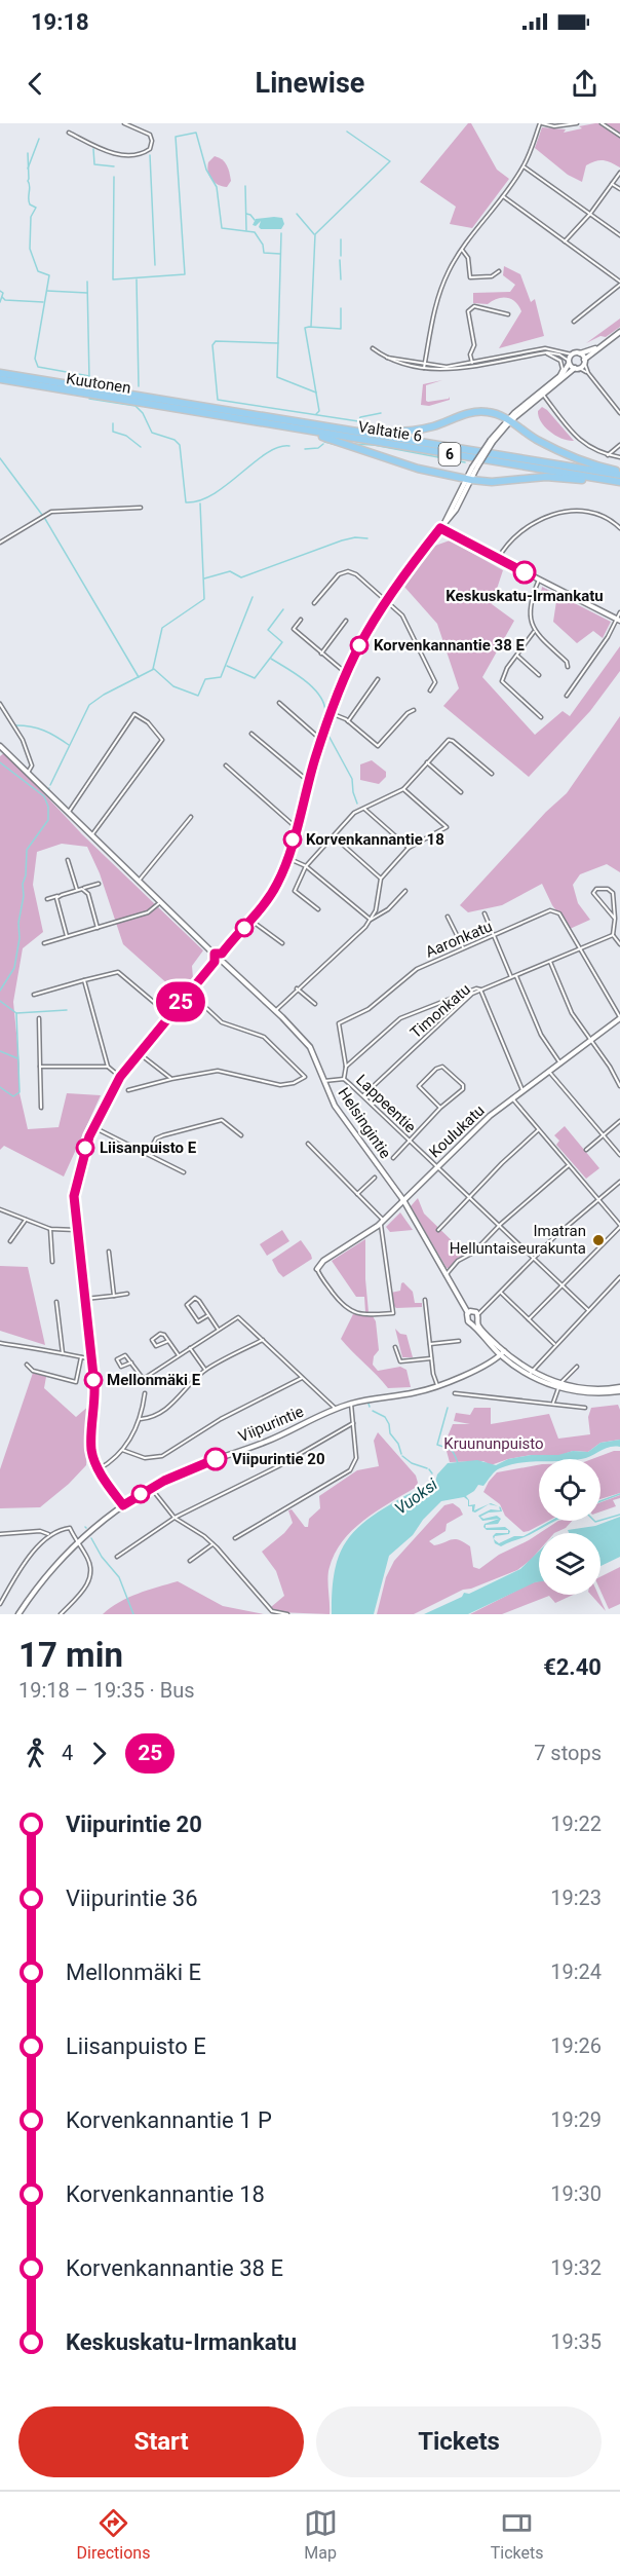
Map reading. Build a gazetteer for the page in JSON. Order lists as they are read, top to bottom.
{
  "streets": {
    "highway": ["Kuutonen", "Valtatie 6", "6"],
    "main road": ["Helsingintie", "Koulukatu", "Viipurintie"],
    "street": ["Aaronkatu", "Timonkatu", "Lappeentie"]
  },
  "crossings": [
    ["Kuutonen", "Valtatie 6"],
    ["Aaronkatu", "Timonkatu"],
    ["Timonkatu", "Lappeentie"],
    ["Lappeentie", "Helsingintie"],
    ["Lappeentie", "Koulukatu"],
    ["Helsingintie", "Koulukatu"]
  ],
  "water": ["Vuoksi"],
  "parks": ["Kruununpuisto"],
  "places": [
    "Keskuskatu-Irmankatu",
    "Korvenkannantie 38 E",
    "Korvenkannantie 18",
    "Liisanpuisto E",
    "Imatran Helluntaiseurakunta",
    "Mellonmäki E",
    "Viipurintie 20"
  ],
  "lines": ["bus line 25"],
  "page": {
    "status": "19:18",
    "header": "Linewise",
    "on_map": "25",
    "heading": ["17 min", "19:18 – 19:35 · Bus", "€2.40"],
    "legs": ["4", "25", "7 stops"],
    "list": [
      {
        "name": "Viipurintie 20",
        "value": "19:22"
      },
      {
        "name": "Viipurintie 36",
        "value": "19:23"
      },
      {
        "name": "Mellonmäki E",
        "value": "19:24"
      },
      {
        "name": "Liisanpuisto E",
        "value": "19:26"
      },
      {
        "name": "Korvenkannantie 1 P",
        "value": "19:29"
      },
      {
        "name": "Korvenkannantie 18",
        "value": "19:30"
      },
      {
        "name": "Korvenkannantie 38 E",
        "value": "19:32"
      },
      {
        "name": "Keskuskatu-Irmankatu",
        "value": "19:35"
      }
    ],
    "buttons": ["Start", "Tickets"],
    "tabs": ["Directions", "Map", "Tickets"]
  }
}
